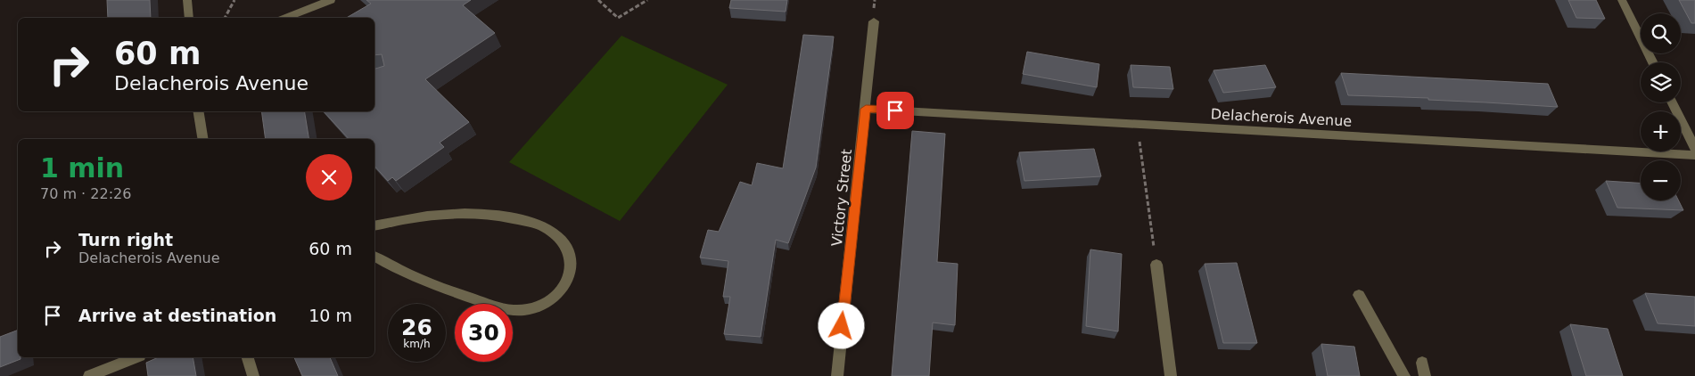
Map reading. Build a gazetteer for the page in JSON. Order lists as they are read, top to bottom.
{
  "streets": {
    "street": ["Delacherois Avenue", "Victory Street"]
  },
  "crossings": [
    ["Delacherois Avenue", "Victory Street"]
  ],
  "page": {
    "map_buttons": ["+", "−"],
    "turn": ["60 m", "Delacherois Avenue"],
    "heading": ["1 min", "70 m · 22:26"],
    "list": [
      {
        "name": "Turn right",
        "note": "Delacherois Avenue",
        "value": "60 m"
      },
      {
        "name": "Arrive at destination",
        "value": "10 m"
      }
    ],
    "speed": "26 km/h",
    "limit": "30"
  }
}
